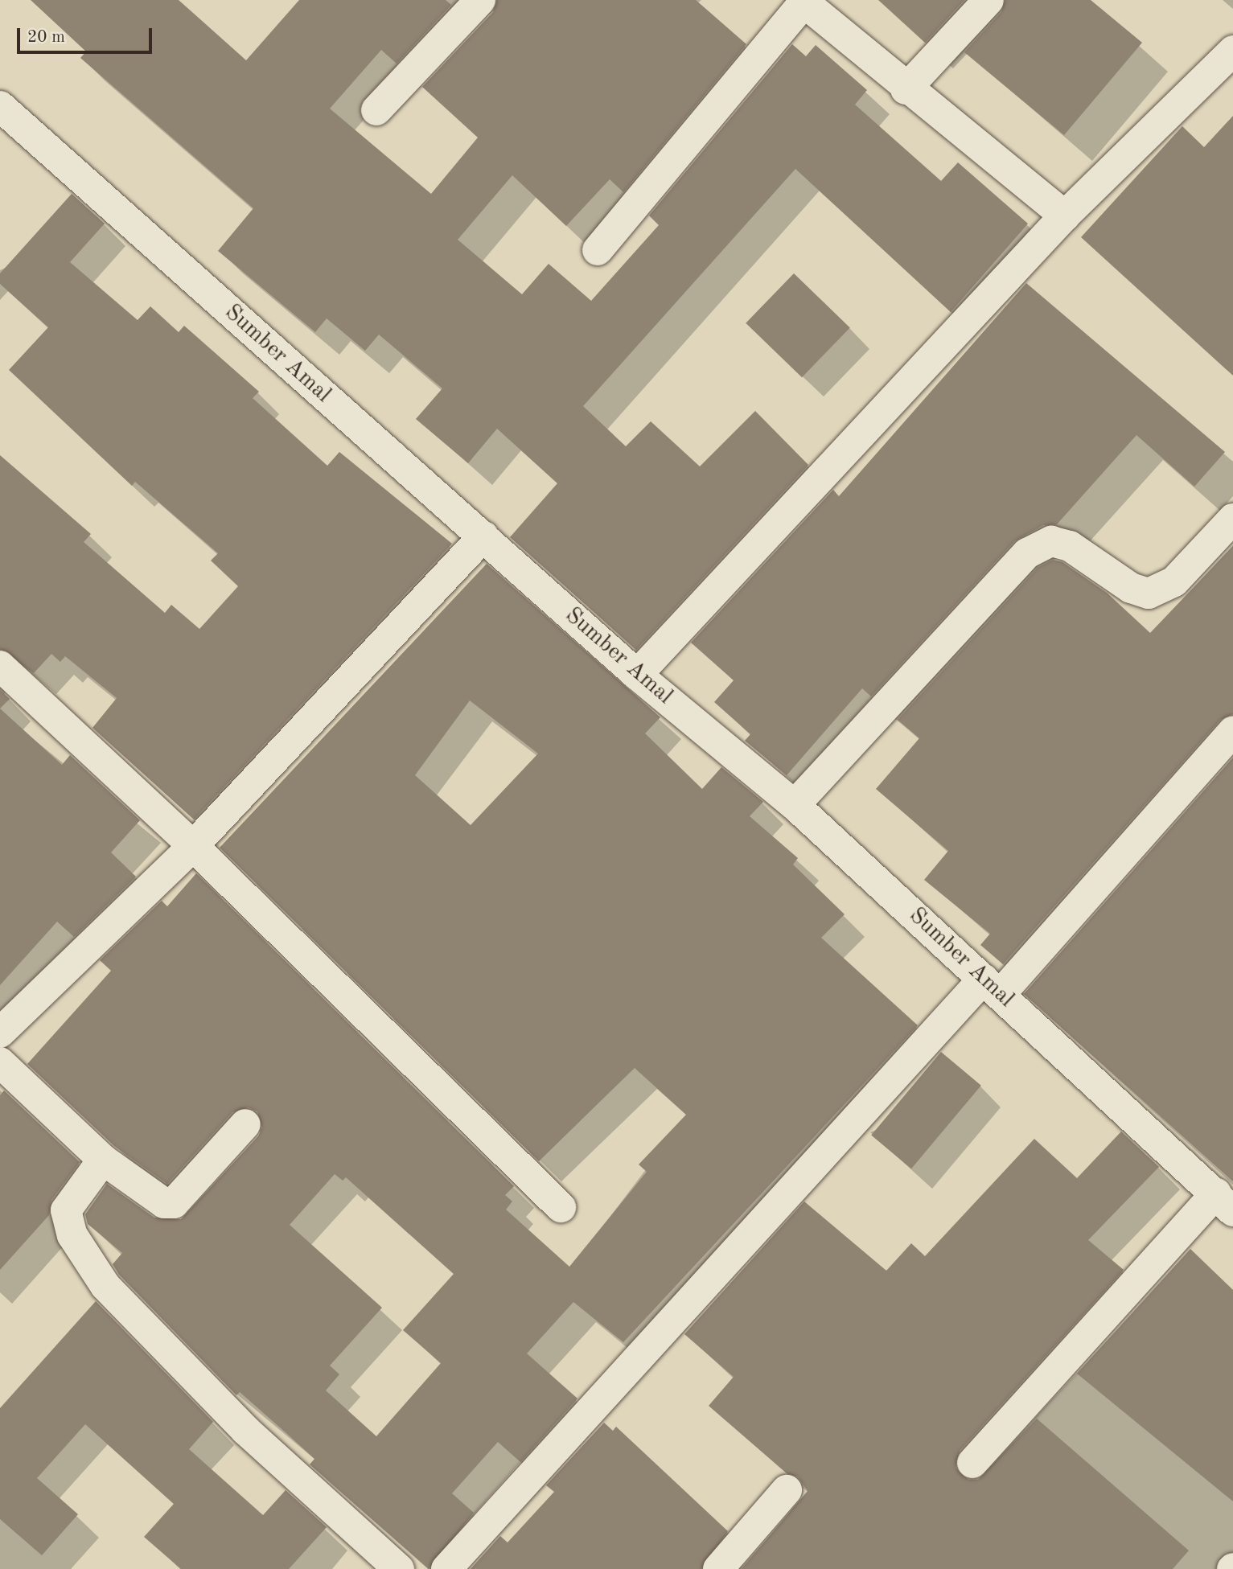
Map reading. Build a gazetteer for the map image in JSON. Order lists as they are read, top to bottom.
{
  "streets": {
    "street": ["Sumber Amal"]
  },
  "scale_bar": "20 m"
}
